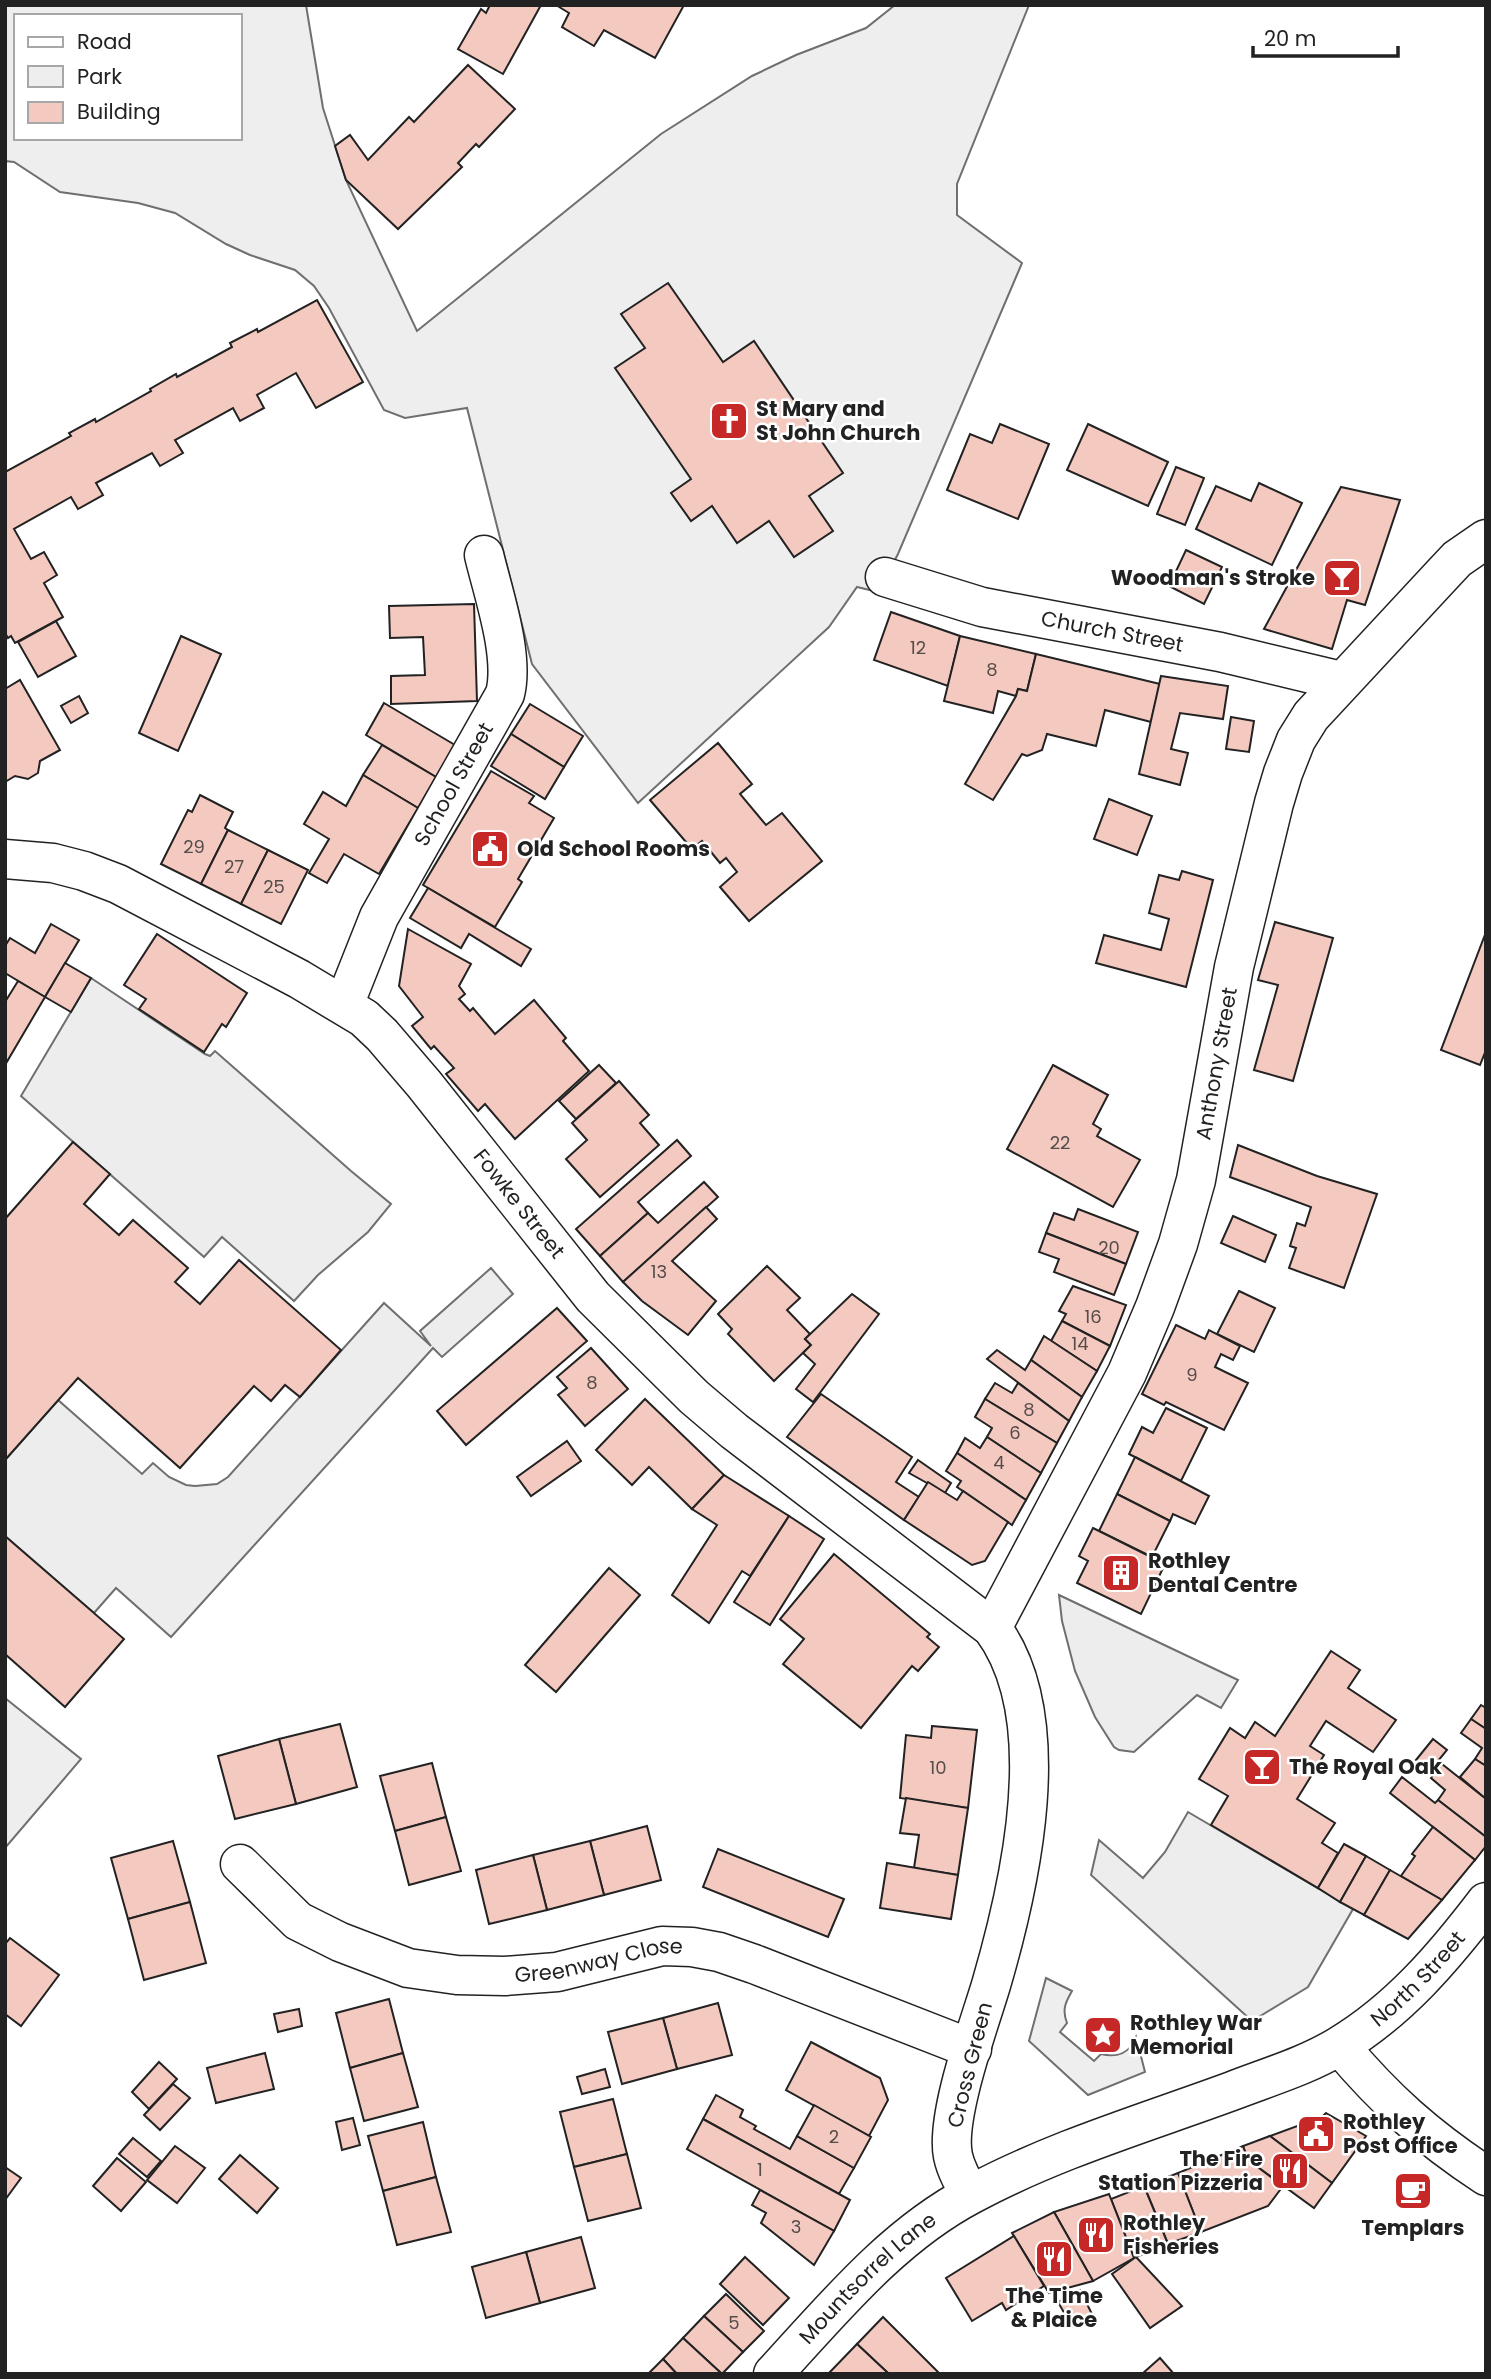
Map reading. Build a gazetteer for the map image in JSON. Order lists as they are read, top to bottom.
{
  "streets": {
    "street": [
      "Church Street",
      "School Street",
      "Anthony Street",
      "Fowke Street",
      "Greenway Close",
      "North Street",
      "Cross Green",
      "Mountsorrel Lane"
    ]
  },
  "crossings": [
    ["Church Street", "Anthony Street"],
    ["School Street", "Fowke Street"],
    ["Anthony Street", "Fowke Street"],
    ["Anthony Street", "Cross Green"],
    ["Fowke Street", "Cross Green"],
    ["Greenway Close", "Cross Green"],
    ["Cross Green", "Mountsorrel Lane"]
  ],
  "places": {
    "church": ["St Mary and St John Church"],
    "bar": ["Woodman's Stroke", "The Royal Oak"],
    "public building": ["Old School Rooms", "Rothley Post Office"],
    "building": ["Rothley Dental Centre"],
    "place": ["Rothley War Memorial"],
    "restaurant": ["The Fire Station Pizzeria", "Rothley Fisheries", "The Time & Plaice"],
    "cafe": ["Templars"]
  },
  "house_numbers": [
    "12",
    "8",
    "29",
    "27",
    "25",
    "22",
    "20",
    "13",
    "16",
    "14",
    "9",
    "8",
    "8",
    "6",
    "4",
    "10",
    "2",
    "1",
    "3",
    "5"
  ],
  "legend": ["Road", "Park", "Building"],
  "scale_bar": "20 m"
}
